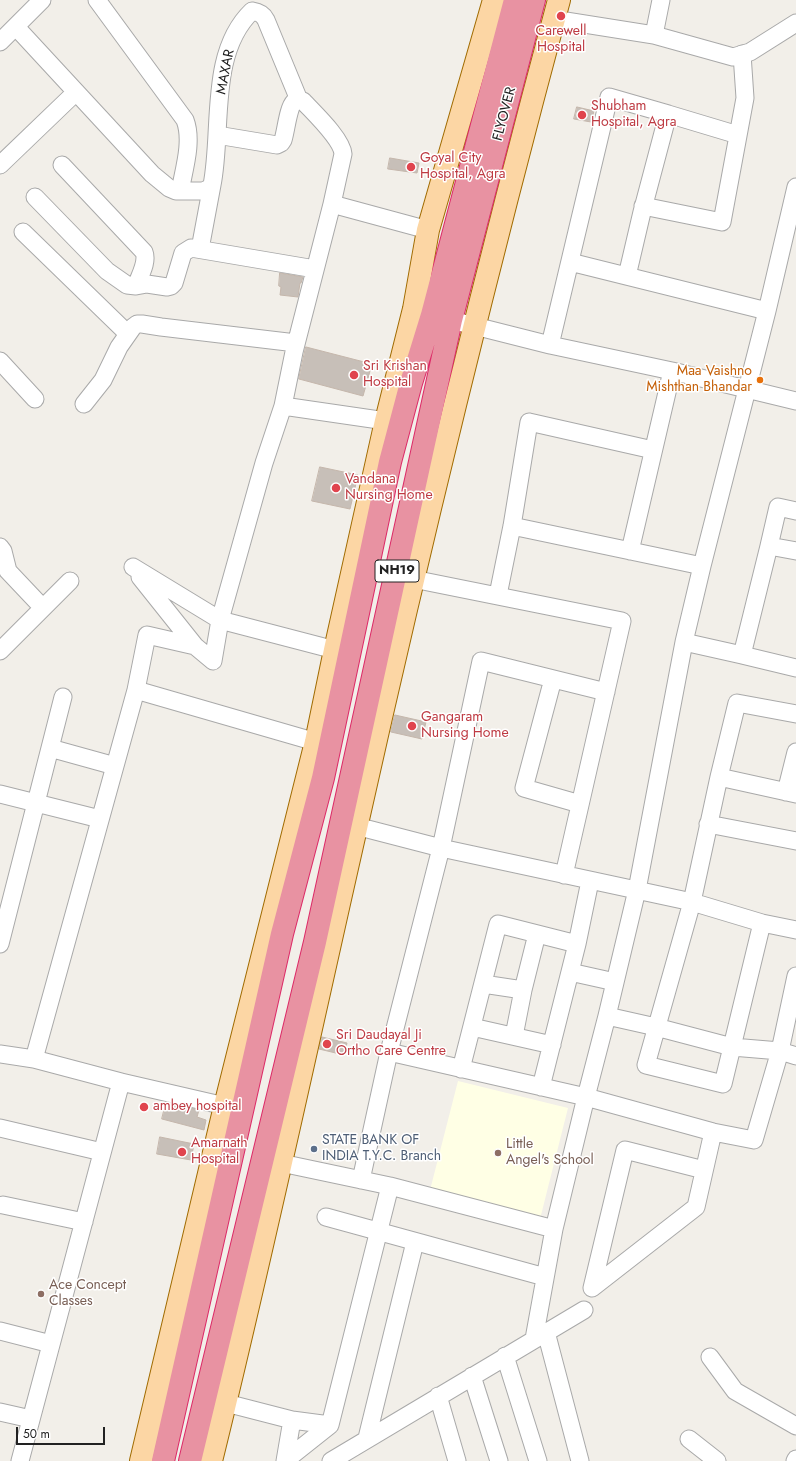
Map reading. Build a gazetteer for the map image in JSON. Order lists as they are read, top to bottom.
{
  "streets": {
    "highway": ["FLYOVER", "NH19"],
    "street": ["MAXAR"]
  },
  "crossings": [
    ["FLYOVER", "NH19"]
  ],
  "places": [
    "Carewell Hospital",
    "Shubham Hospital, Agra",
    "Goyal City Hospital, Agra",
    "Sri Krishan Hospital",
    "Maa Vaishno Mishthan Bhandar",
    "Vandana Nursing Home",
    "Gangaram Nursing Home",
    "Sri Daudayal Ji Ortho Care Centre",
    "ambey hospital",
    "STATE BANK OF INDIA T.Y.C. Branch",
    "Amarnath Hospital",
    "Little Angel's School",
    "Ace Concept Classes"
  ],
  "scale_bar": "50 m"
}
